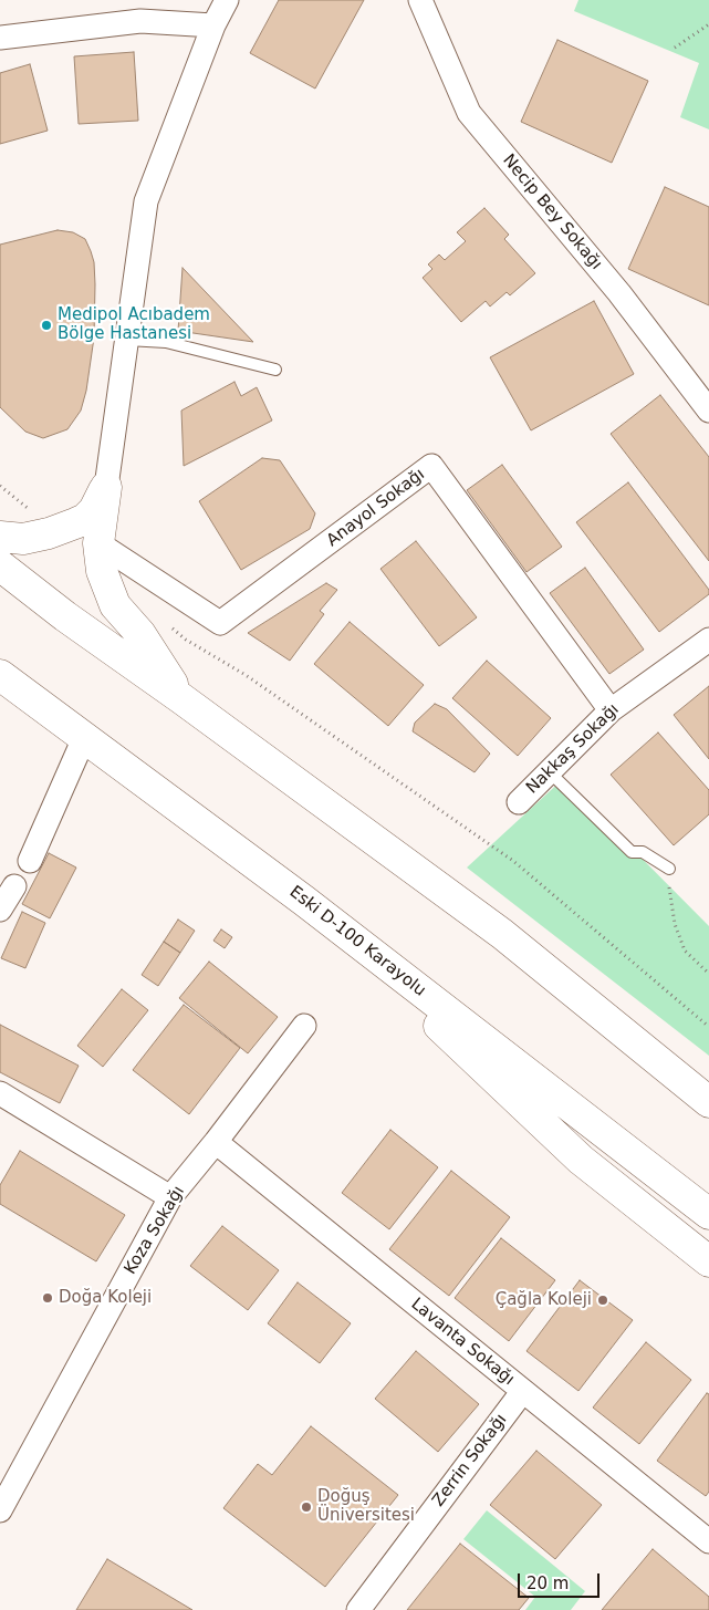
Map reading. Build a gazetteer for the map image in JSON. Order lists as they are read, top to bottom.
{
  "streets": {
    "highway": ["Eski D-100 Karayolu"],
    "street": [
      "Necip Bey Sokağı",
      "Anayol Sokağı",
      "Nakkaş Sokağı",
      "Koza Sokağı",
      "Lavanta Sokağı",
      "Zerrin Sokağı"
    ]
  },
  "crossings": [
    ["Anayol Sokağı", "Nakkaş Sokağı"],
    ["Koza Sokağı", "Lavanta Sokağı"],
    ["Lavanta Sokağı", "Zerrin Sokağı"]
  ],
  "places": [
    "Medipol Acıbadem Bölge Hastanesi",
    "Doğa Koleji",
    "Çağla Koleji",
    "Doğuş Üniversitesi"
  ],
  "scale_bar": "20 m"
}
